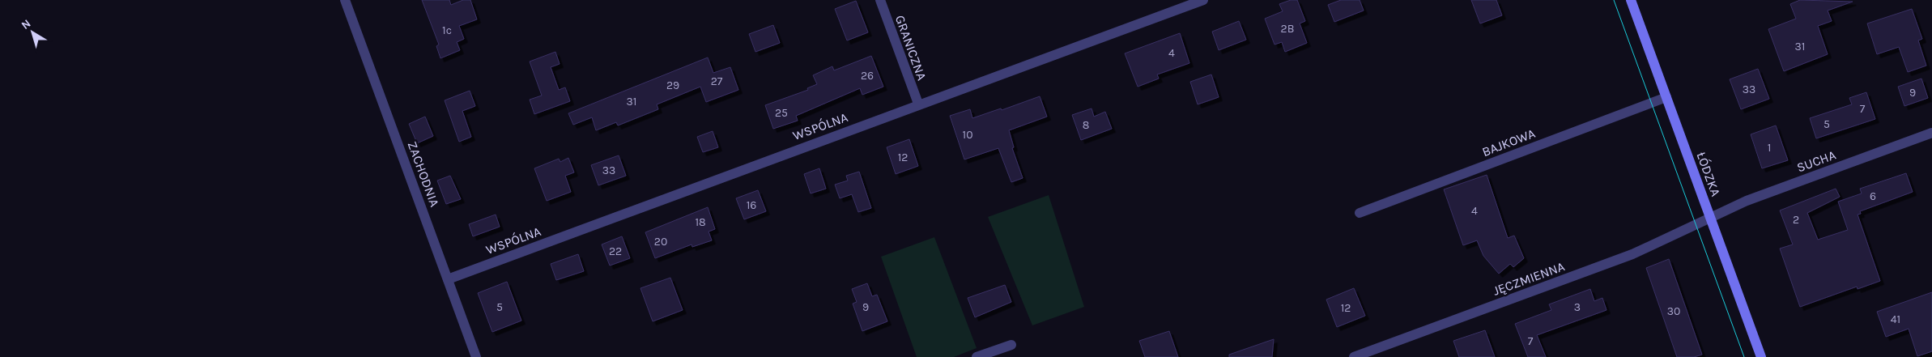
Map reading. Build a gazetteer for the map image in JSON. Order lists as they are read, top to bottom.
{
  "streets": {
    "main road": ["ŁÓDZKA"],
    "street": [
      "GRANICZNA",
      "WSPÓLNA",
      "BAJKOWA",
      "SUCHA",
      "ZACHODNIA",
      "JĘCZMIENNA"
    ]
  },
  "crossings": [
    ["GRANICZNA", "WSPÓLNA"],
    ["WSPÓLNA", "ZACHODNIA"],
    ["BAJKOWA", "ŁÓDZKA"],
    ["SUCHA", "ŁÓDZKA"],
    ["SUCHA", "JĘCZMIENNA"],
    ["ŁÓDZKA", "JĘCZMIENNA"]
  ],
  "house_numbers": [
    "2B",
    "1c",
    "31",
    "4",
    "26",
    "27",
    "29",
    "33",
    "9",
    "31",
    "7",
    "25",
    "5",
    "8",
    "10",
    "1",
    "12",
    "33",
    "6",
    "16",
    "4",
    "2",
    "18",
    "20",
    "22",
    "5",
    "9",
    "3",
    "12",
    "30",
    "41",
    "7"
  ],
  "north": "top left"
}
